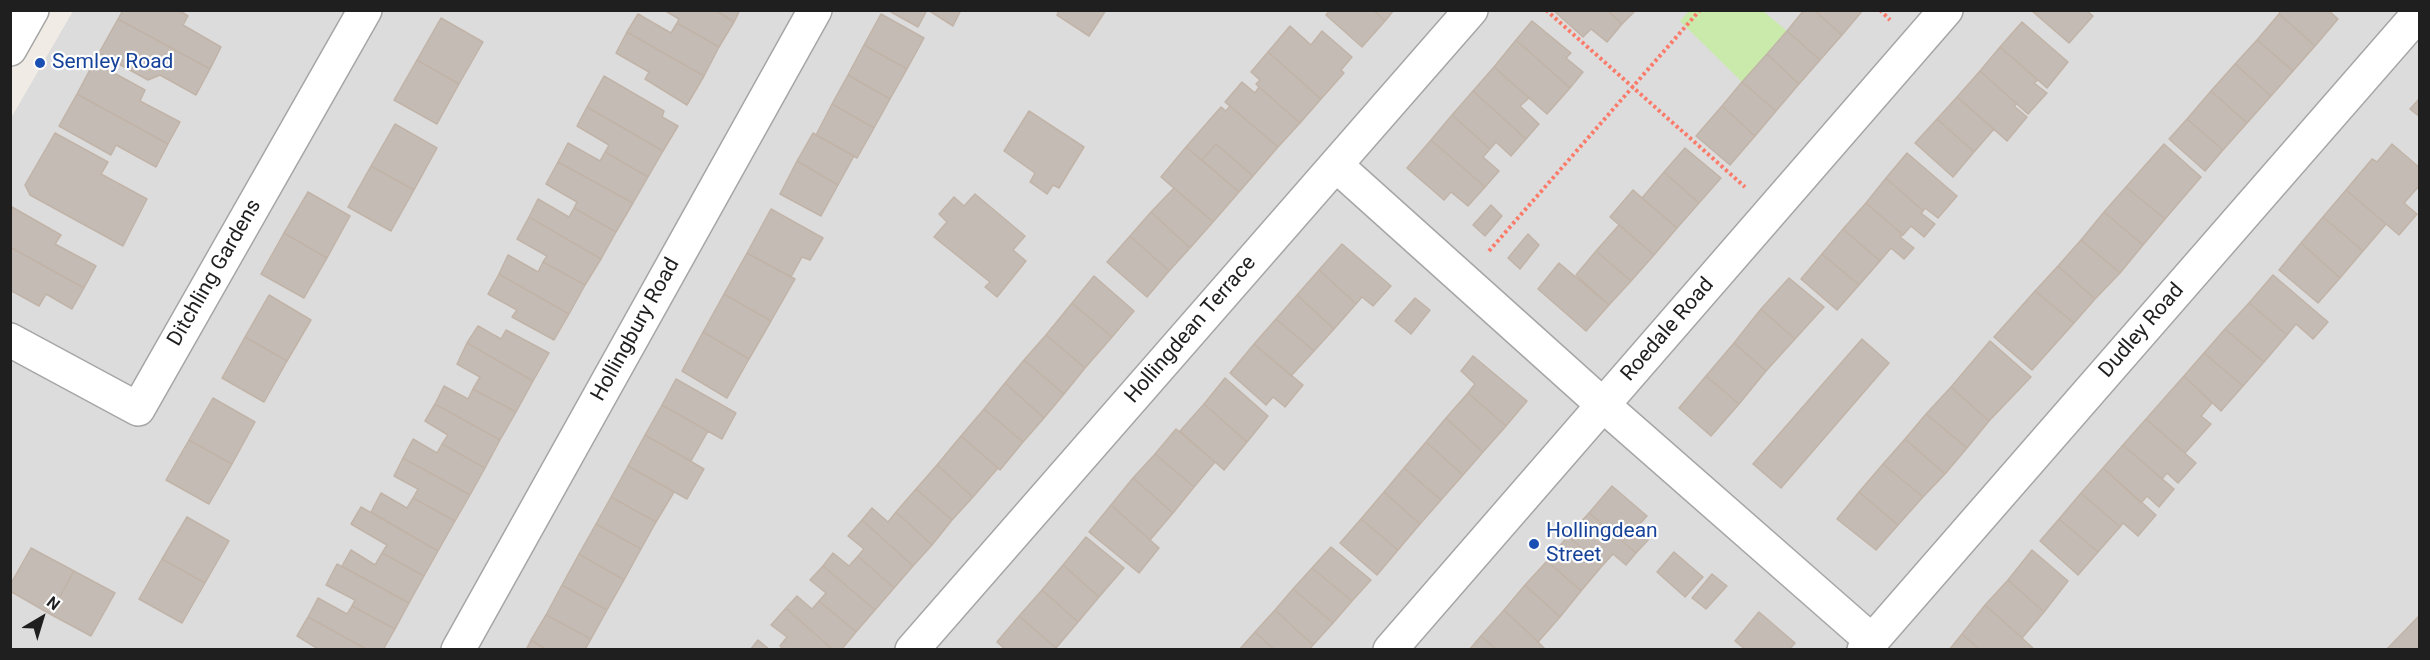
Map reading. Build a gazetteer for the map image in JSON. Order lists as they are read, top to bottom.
{
  "streets": {
    "street": [
      "Ditchling Gardens",
      "Hollingbury Road",
      "Hollingdean Terrace",
      "Roedale Road",
      "Dudley Road"
    ]
  },
  "places": ["Semley Road", "Hollingdean Street"],
  "north": "top right"
}
